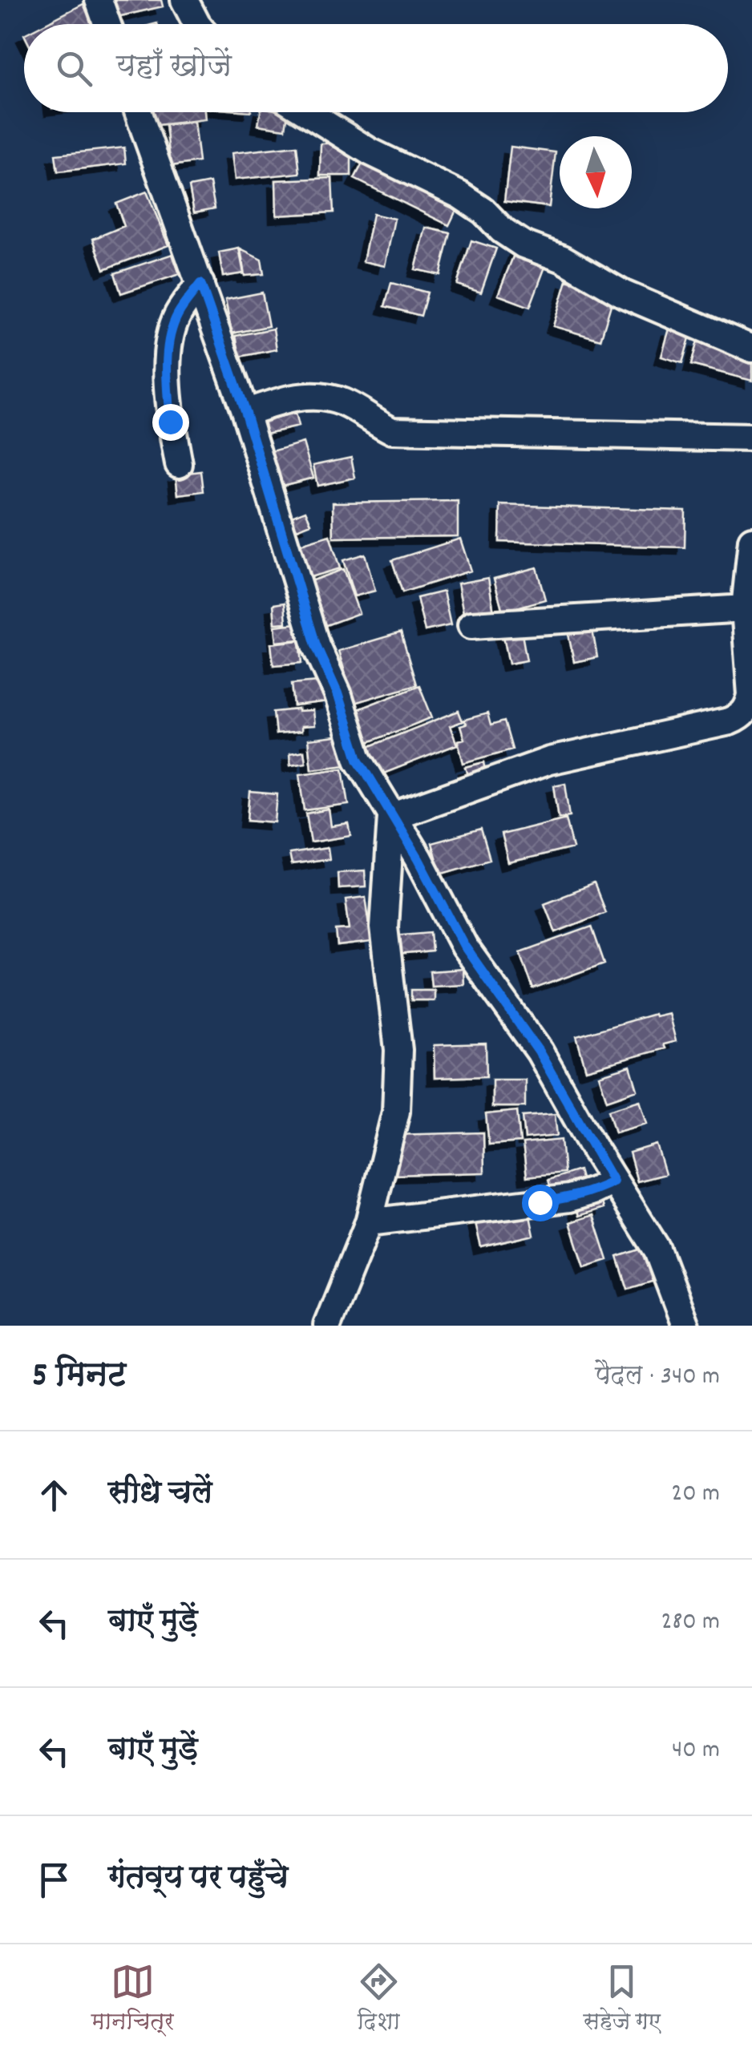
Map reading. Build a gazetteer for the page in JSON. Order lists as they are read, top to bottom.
{
  "north": "bottom",
  "page": {
    "search": "यहाँ खोजें",
    "heading": ["5 मिनट", "पैदल · 340 m"],
    "list": [
      ["सीधे चलें", "20 m"],
      ["बाएँ मुड़ें", "280 m"],
      ["बाएँ मुड़ें", "40 m"],
      "गंतव्य पर पहुँचे"
    ],
    "nav": ["मानचित्र", "दिशा", "सहेजे गए"]
  }
}
